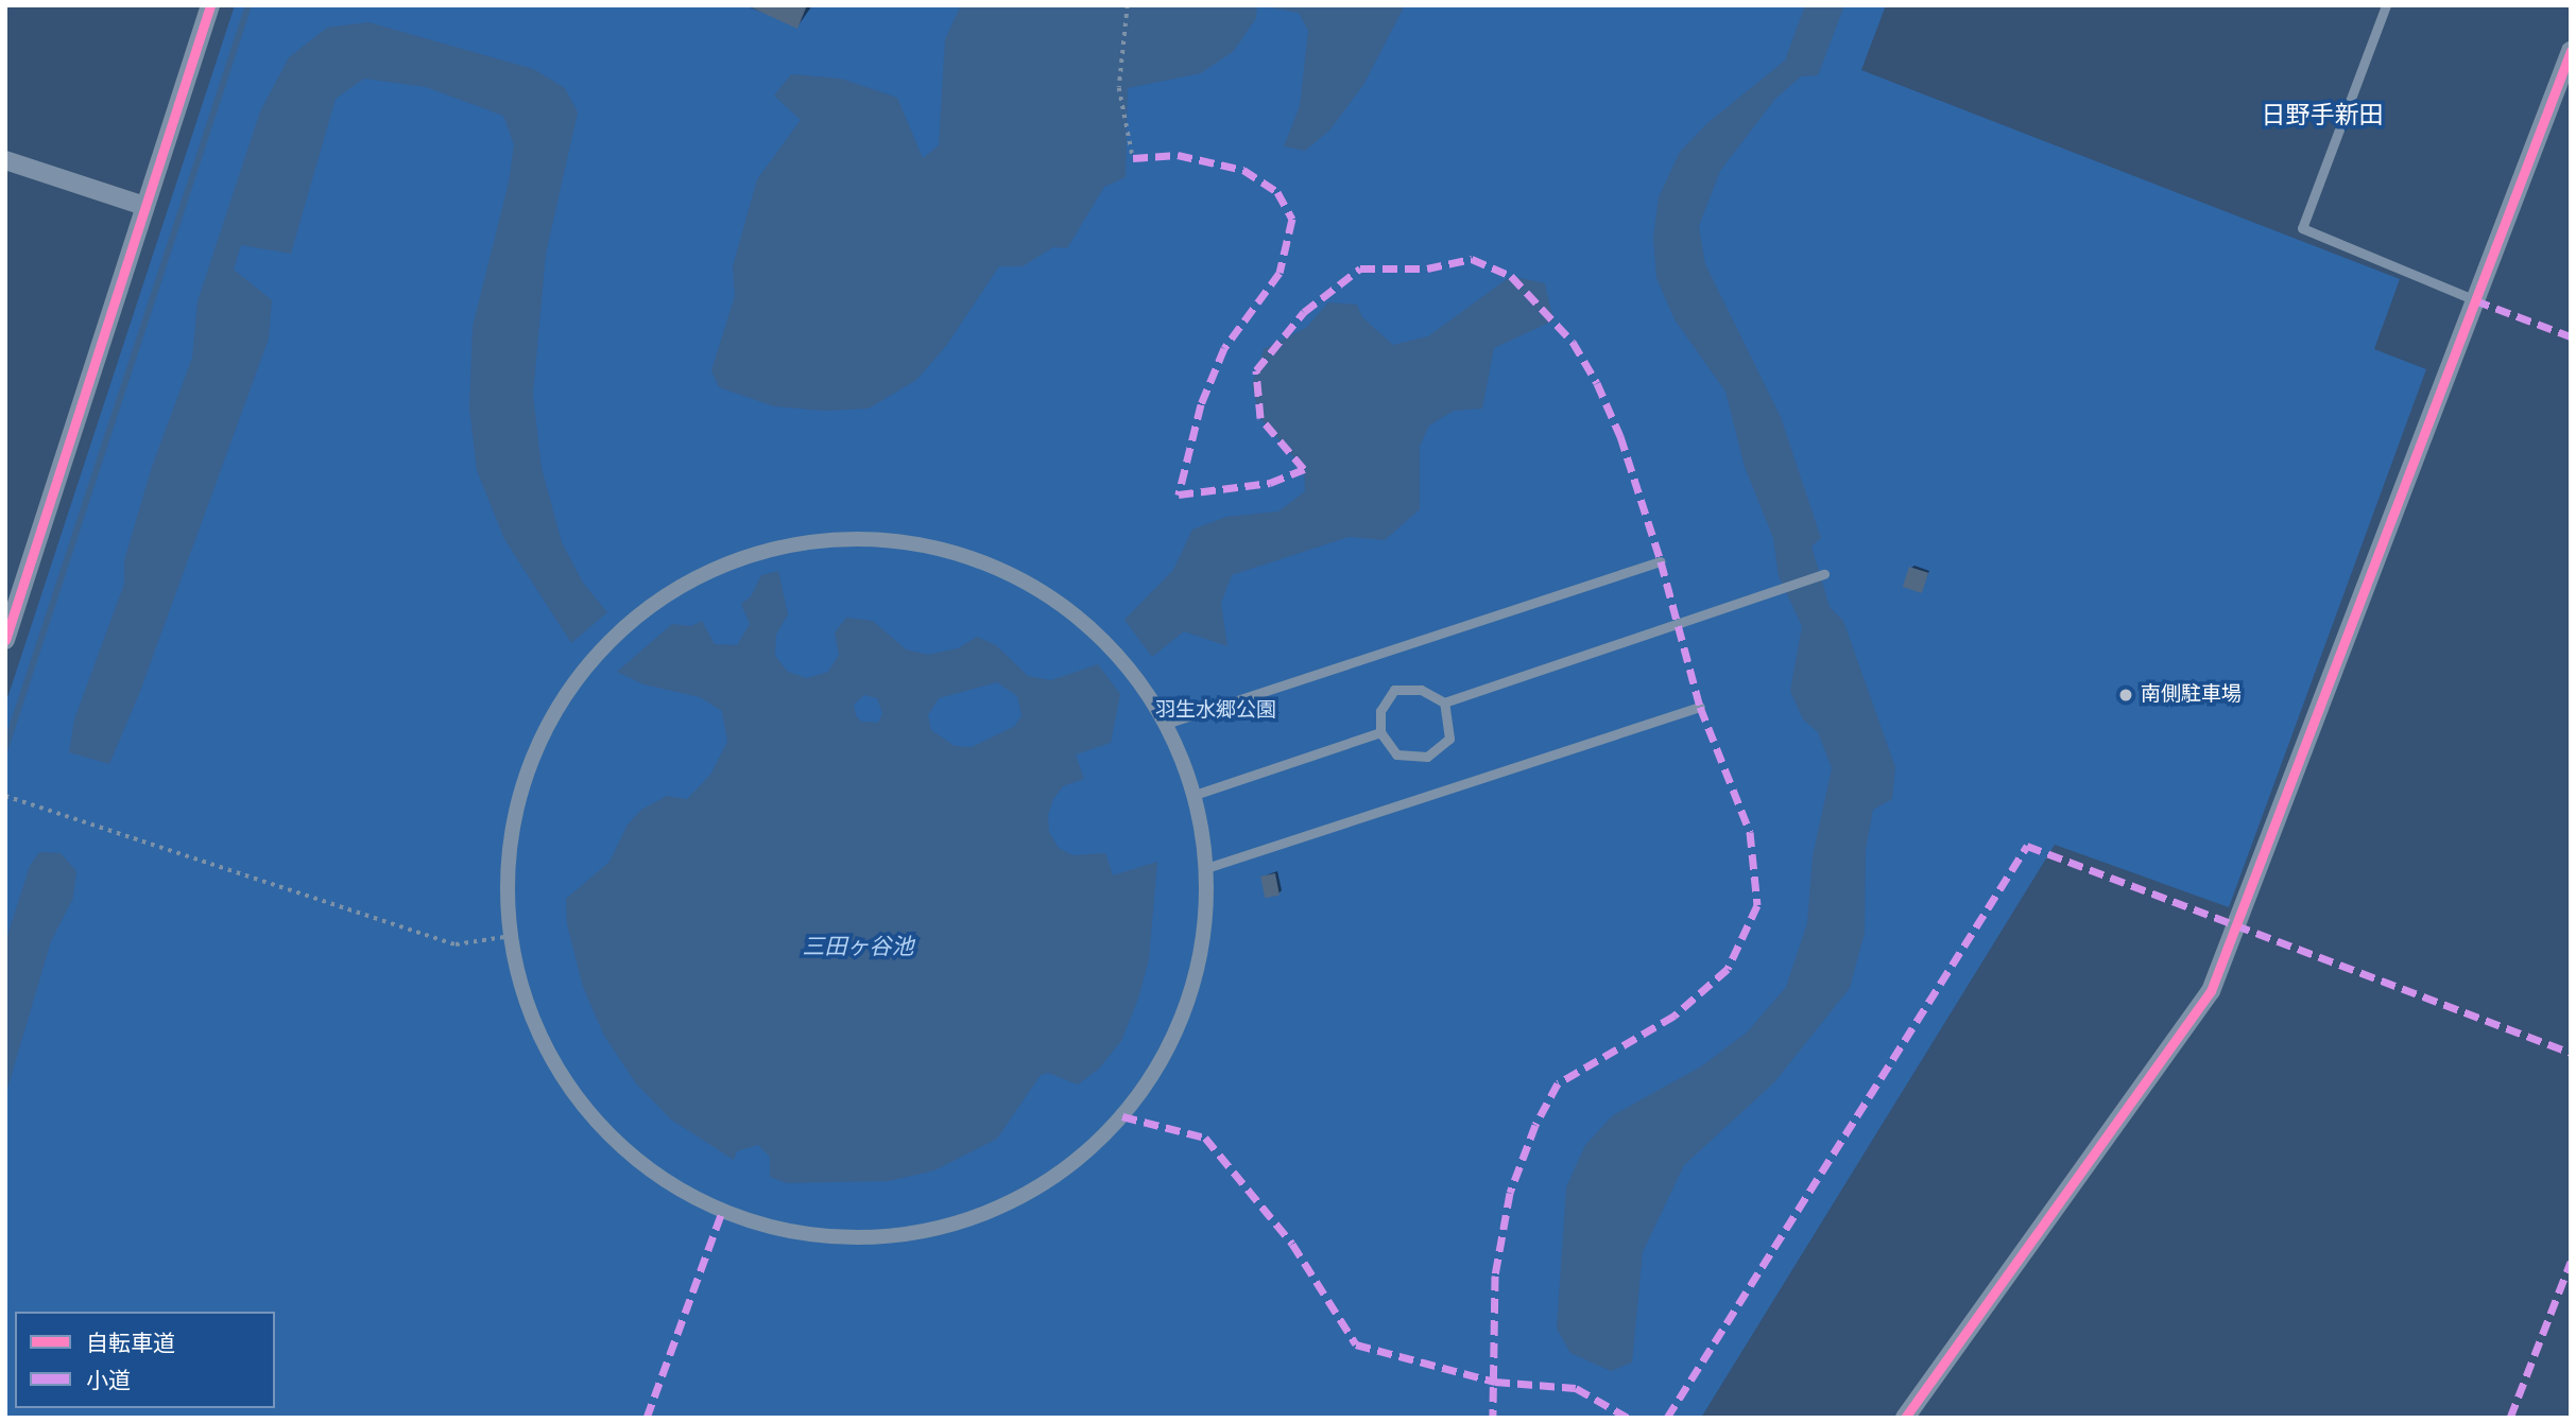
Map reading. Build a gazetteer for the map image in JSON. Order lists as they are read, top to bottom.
{
  "districts": ["日野手新田"],
  "water": ["三田ヶ谷池"],
  "parks": ["羽生水郷公園"],
  "places": ["南側駐車場"],
  "legend": ["自転車道", "小道"]
}
